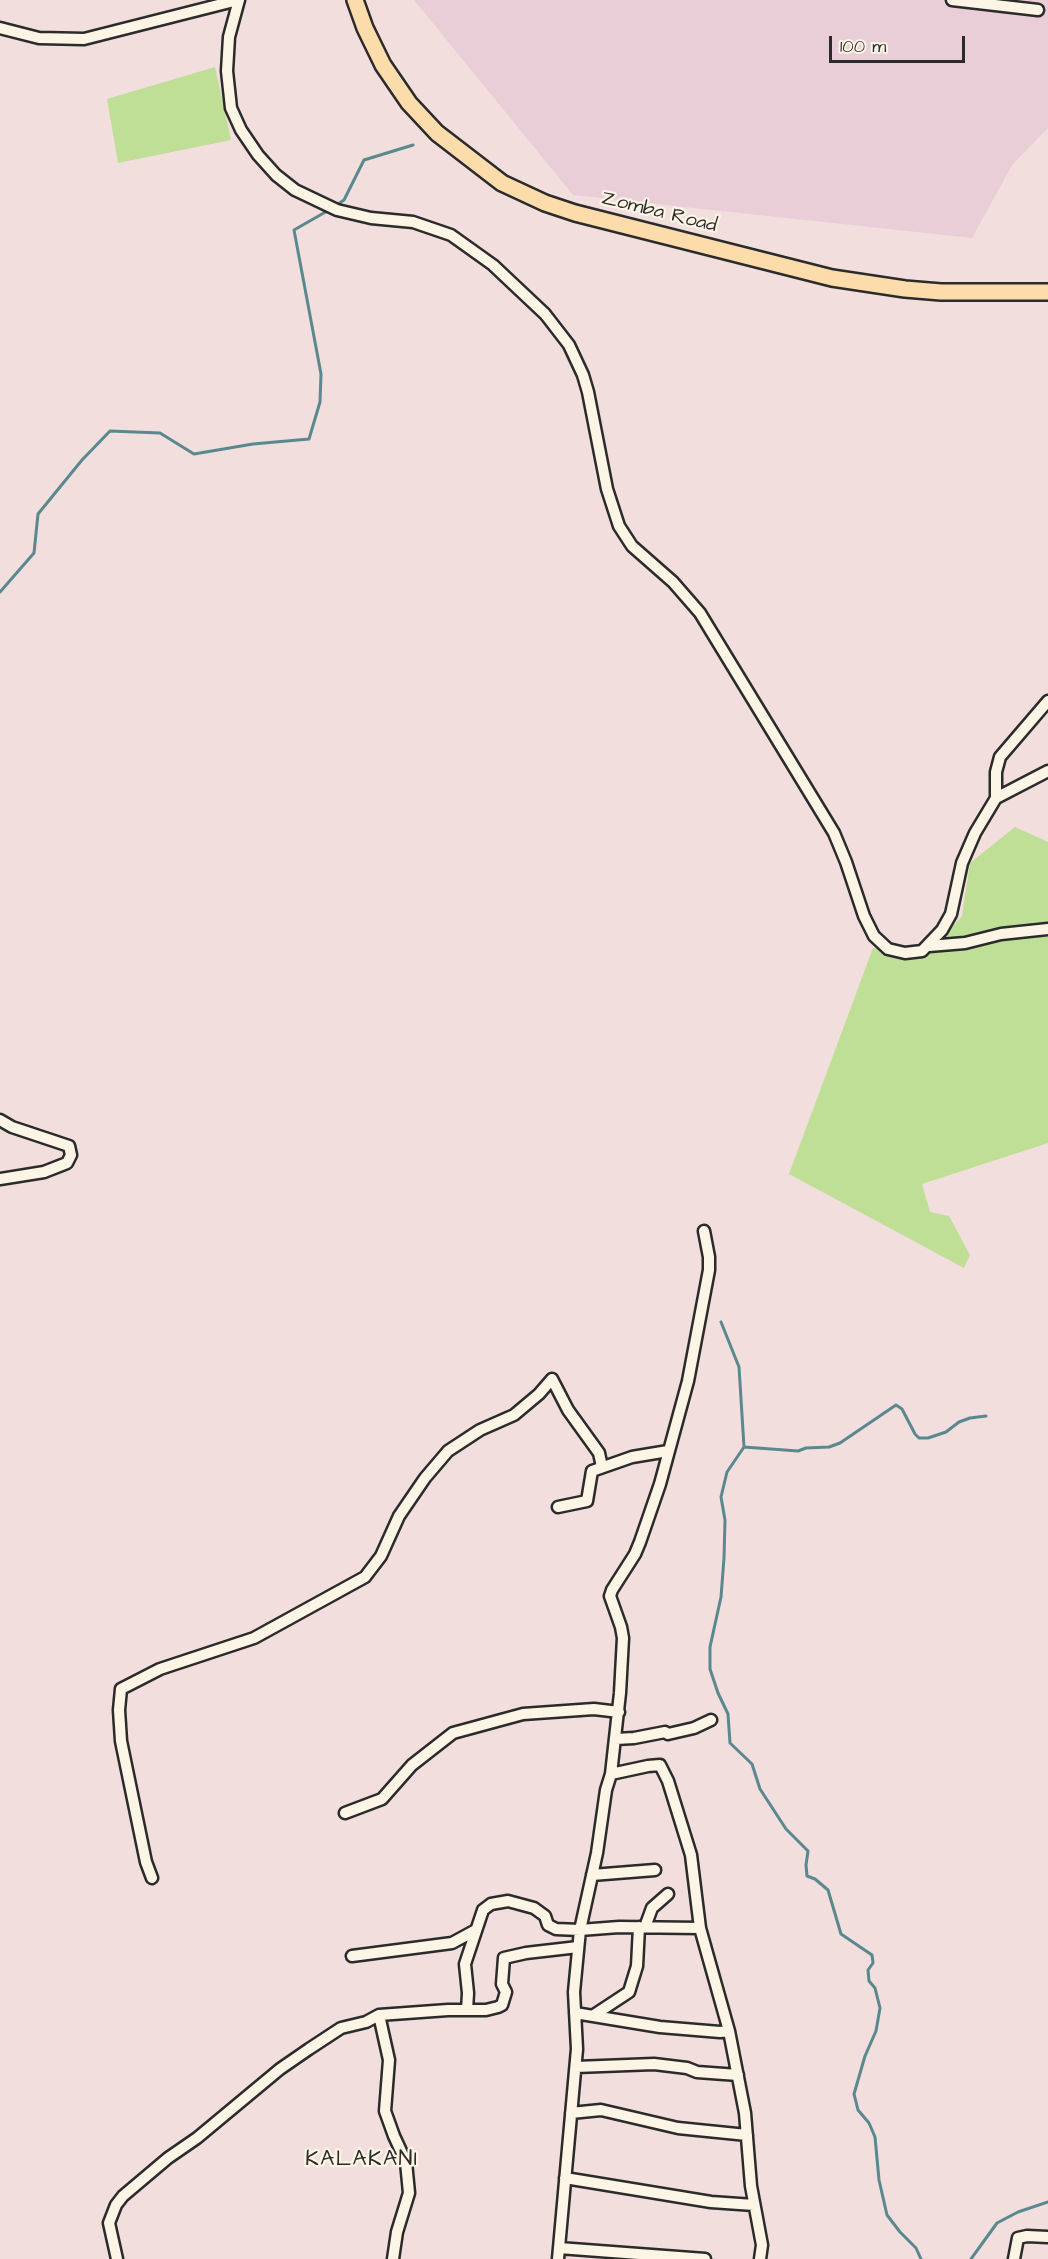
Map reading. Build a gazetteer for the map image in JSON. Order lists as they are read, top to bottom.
{
  "streets": {
    "highway": ["Zomba Road"]
  },
  "districts": ["KALAKANI"],
  "scale_bar": "100 m"
}
